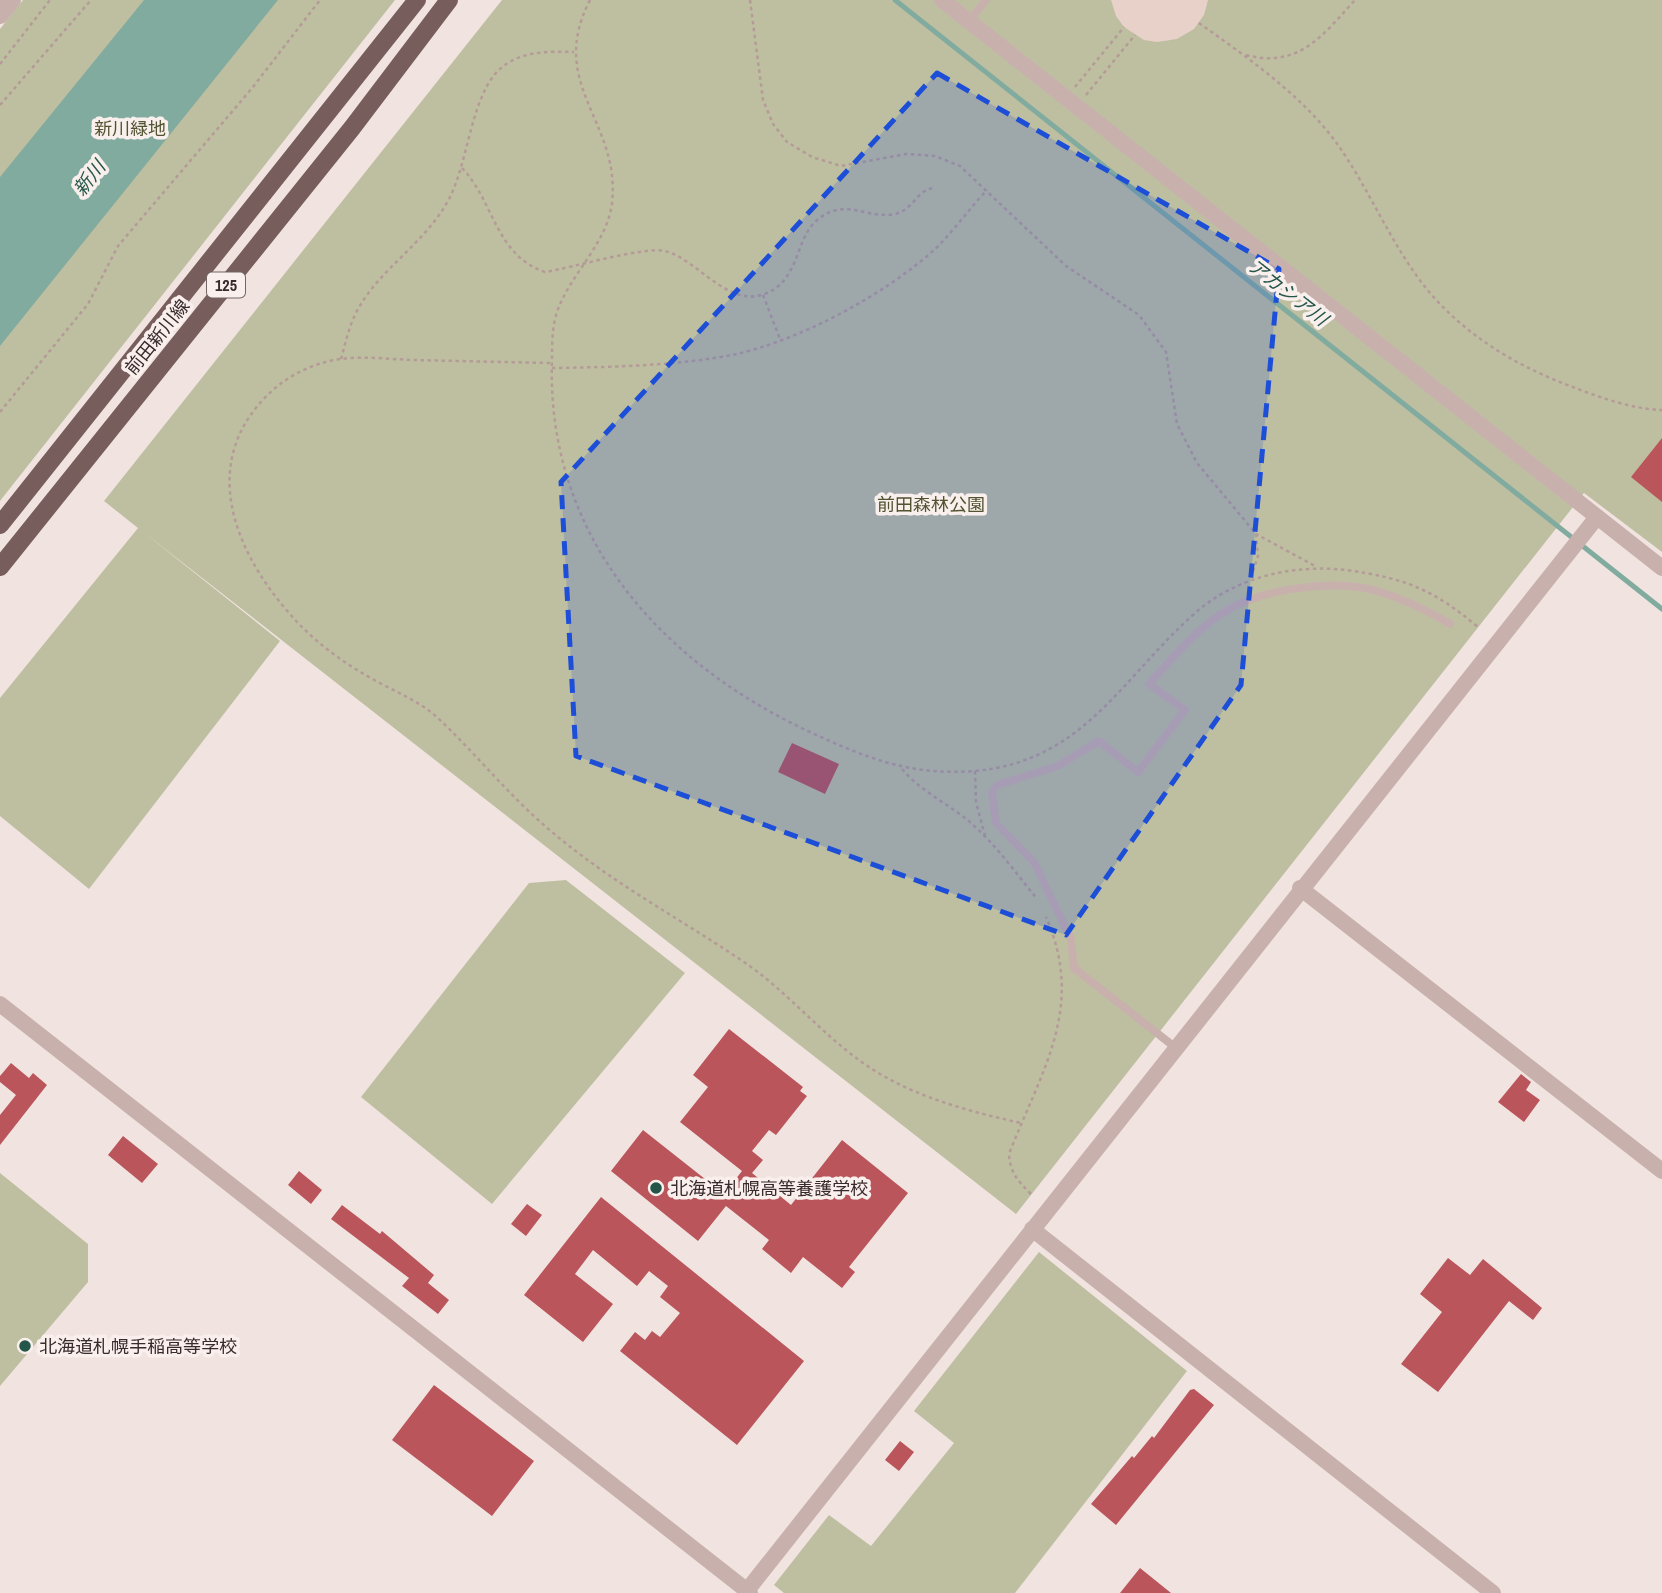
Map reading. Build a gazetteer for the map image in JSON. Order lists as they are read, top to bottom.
{
  "streets": {
    "main road": ["125", "前田新川線"]
  },
  "water": ["新川", "アカシア川"],
  "parks": ["新川緑地", "前田森林公園"],
  "places": ["北海道札幌高等養護学校", "北海道札幌手稲高等学校"]
}
